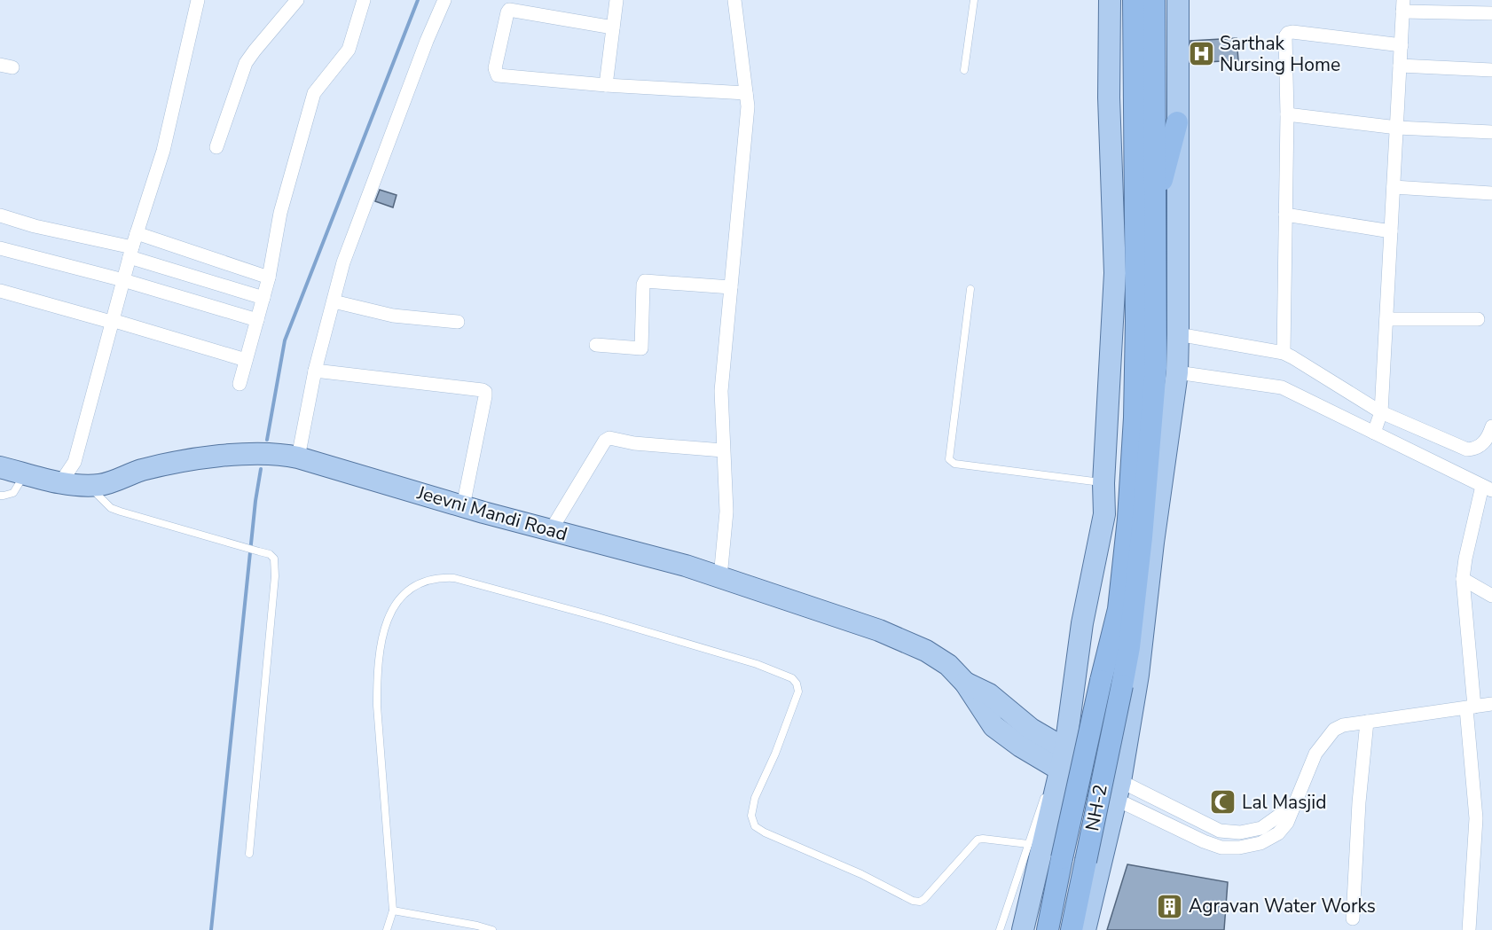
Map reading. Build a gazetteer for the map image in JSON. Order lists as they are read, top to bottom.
{
  "streets": {
    "highway": ["NH-2"],
    "main road": ["Jeevni Mandi Road"]
  },
  "places": {
    "hospital": ["Sarthak Nursing Home"],
    "mosque": ["Lal Masjid"],
    "building": ["Agravan Water Works"]
  }
}
